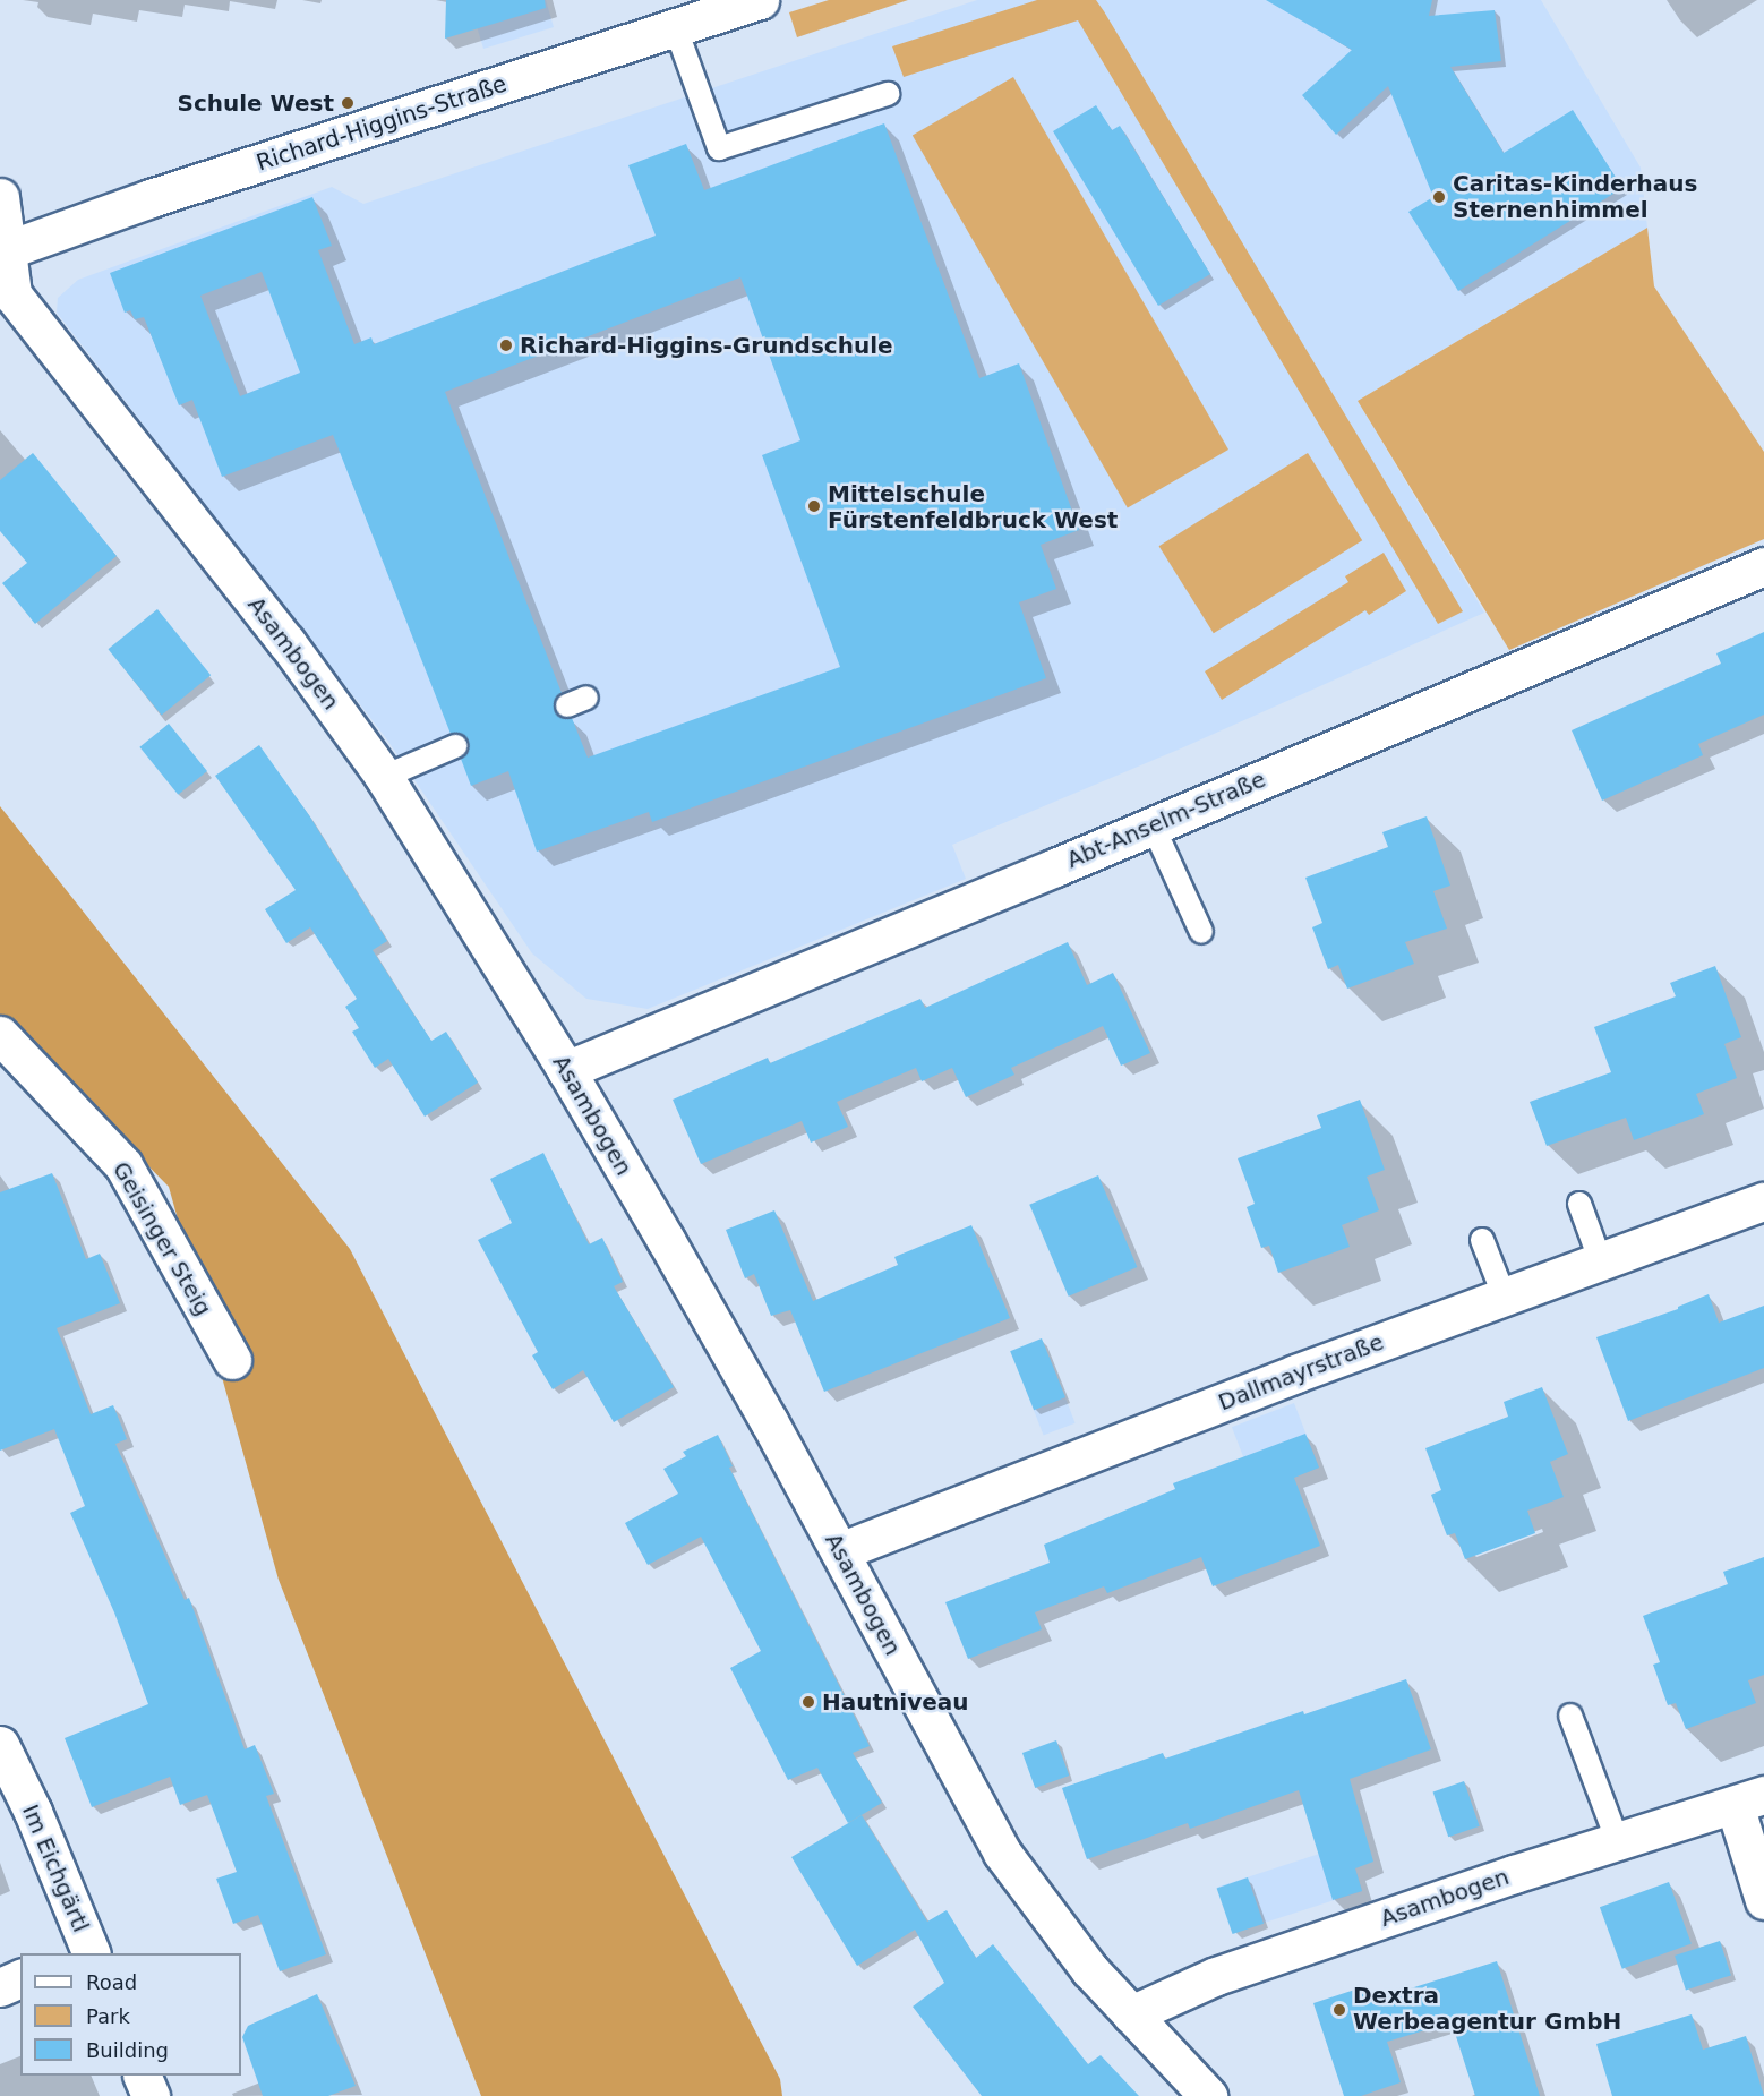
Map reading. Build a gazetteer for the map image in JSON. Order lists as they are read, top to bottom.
{
  "streets": {
    "street": [
      "Richard-Higgins-Straße",
      "Asambogen",
      "Abt-Anselm-Straße",
      "Geisinger Steig",
      "Dallmayrstraße",
      "Im Eichgärtl"
    ]
  },
  "crossings": [
    ["Richard-Higgins-Straße", "Asambogen"],
    ["Asambogen", "Abt-Anselm-Straße"],
    ["Asambogen", "Dallmayrstraße"]
  ],
  "places": [
    "Schule West",
    "Caritas-Kinderhaus Sternenhimmel",
    "Richard-Higgins-Grundschule",
    "Mittelschule Fürstenfeldbruck West",
    "Hautniveau",
    "Dextra Werbeagentur GmbH"
  ],
  "legend": ["Road", "Park", "Building"]
}
